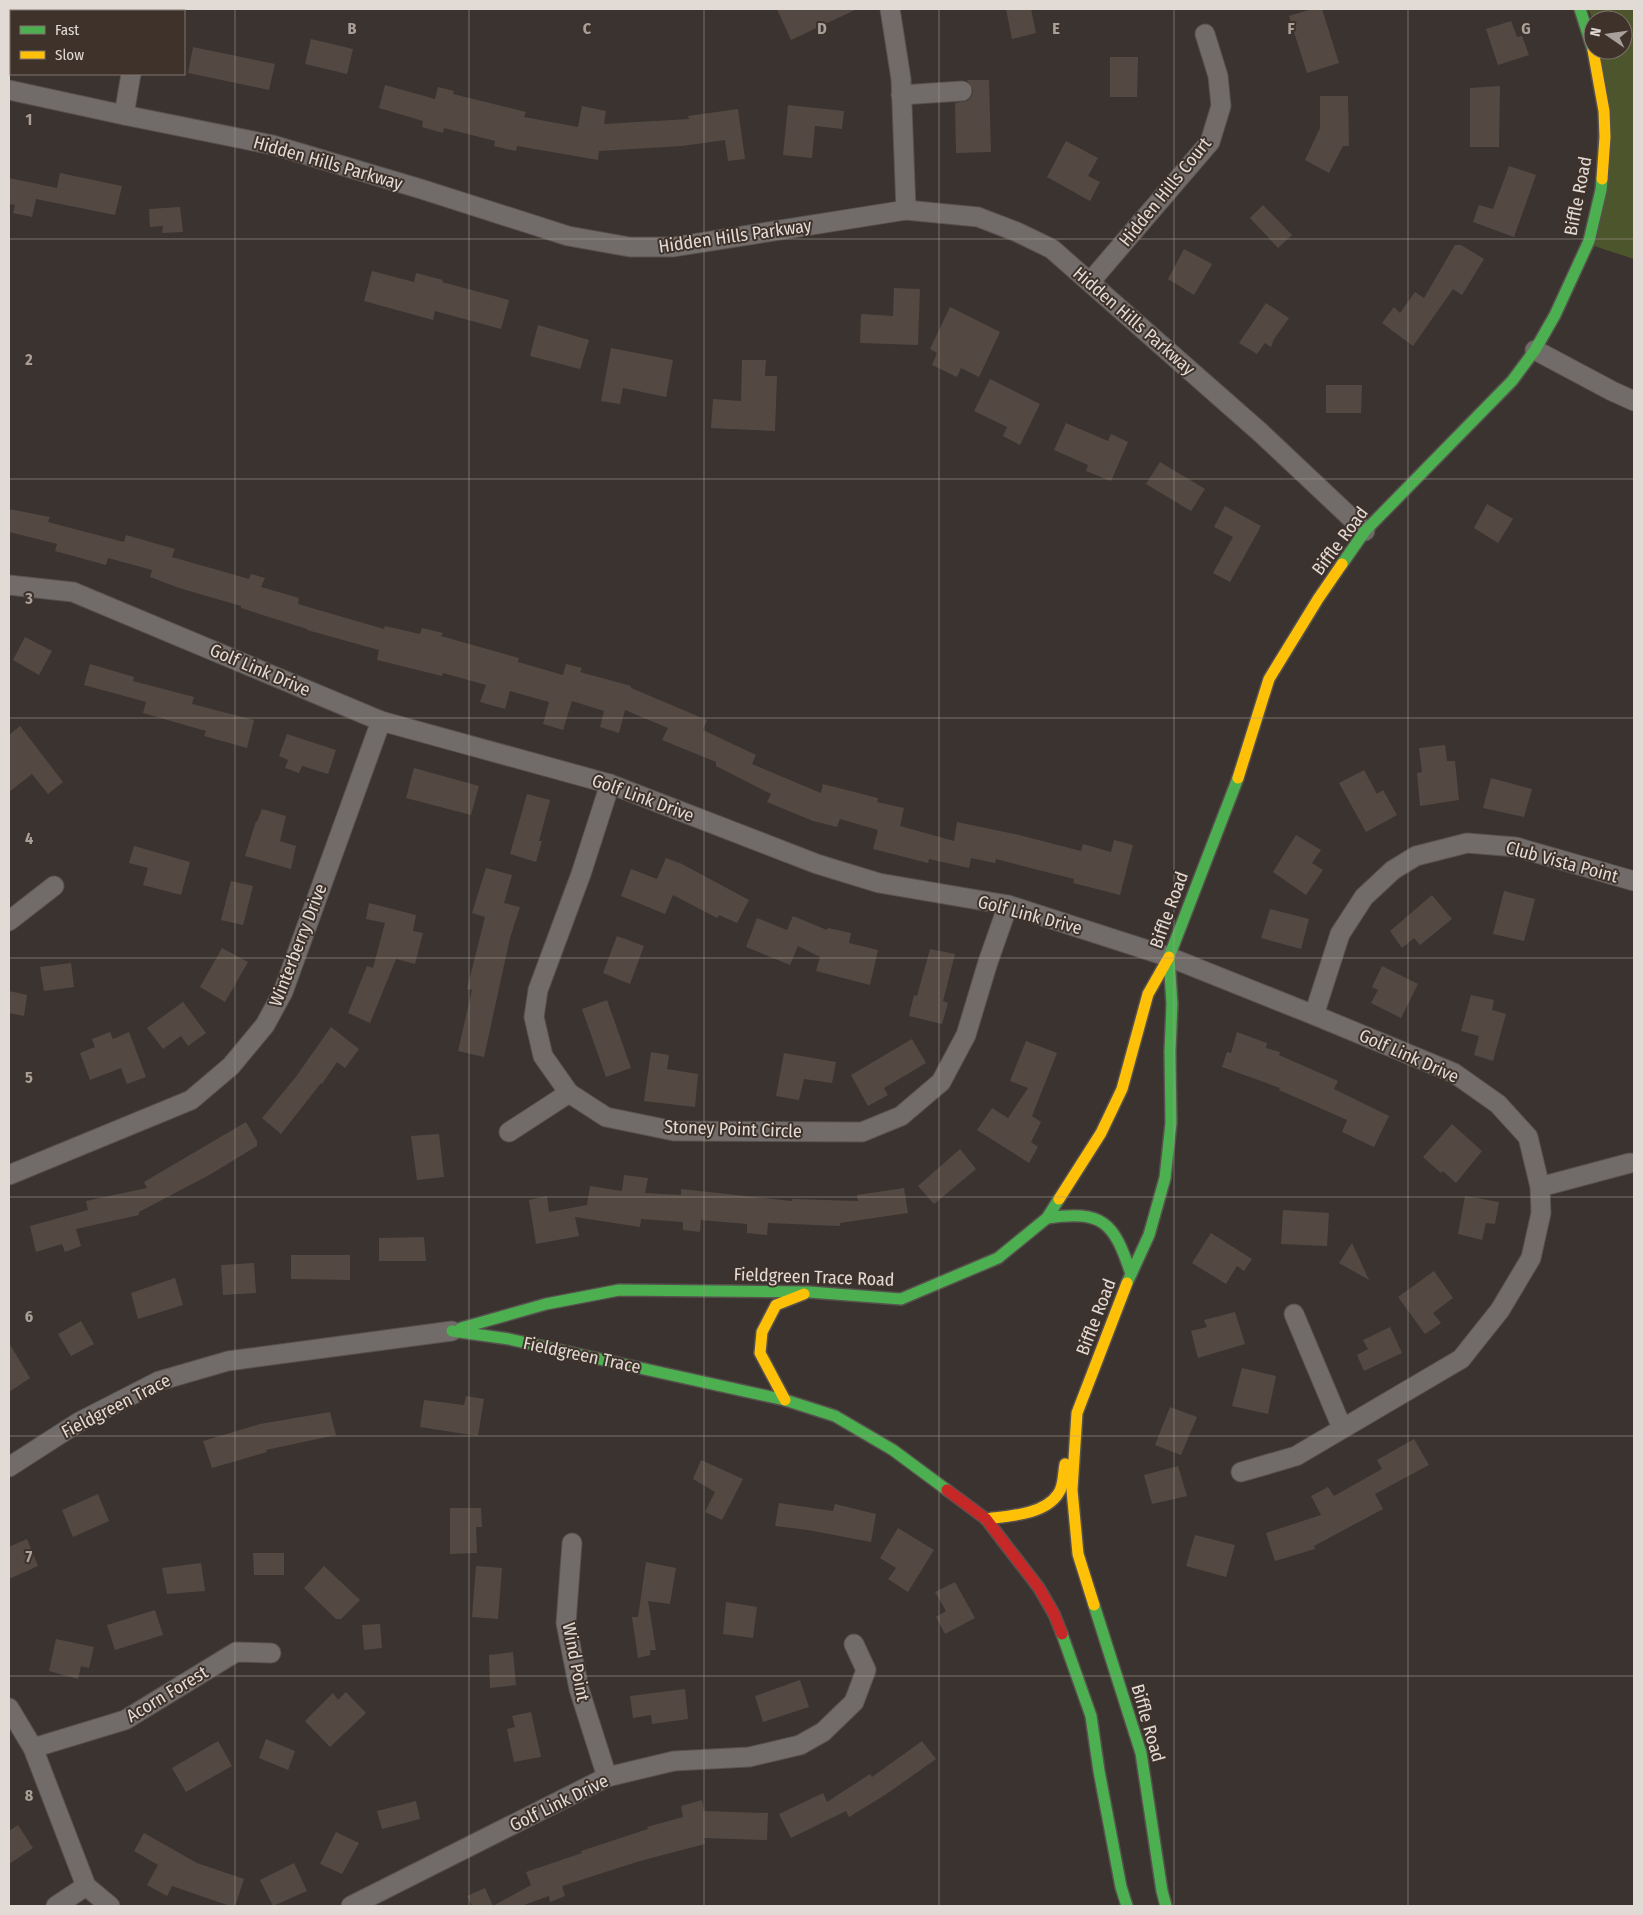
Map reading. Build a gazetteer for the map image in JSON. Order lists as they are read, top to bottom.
{
  "streets": {
    "street": [
      "Hidden Hills Parkway",
      "Hidden Hills Court",
      "Biffle Road",
      "Golf Link Drive",
      "Club Vista Point",
      "Winterberry Drive",
      "Stoney Point Circle",
      "Fieldgreen Trace Road",
      "Fieldgreen Trace",
      "Wind Point",
      "Acorn Forest"
    ]
  },
  "crossings": [
    ["Hidden Hills Parkway", "Hidden Hills Court"],
    ["Hidden Hills Parkway", "Biffle Road"],
    ["Biffle Road", "Golf Link Drive"],
    ["Biffle Road", "Fieldgreen Trace Road"],
    ["Golf Link Drive", "Club Vista Point"],
    ["Golf Link Drive", "Winterberry Drive"],
    ["Golf Link Drive", "Stoney Point Circle"],
    ["Golf Link Drive", "Fieldgreen Trace Road"],
    ["Golf Link Drive", "Wind Point"],
    ["Fieldgreen Trace Road", "Fieldgreen Trace"]
  ],
  "legend": ["Fast", "Slow"],
  "north": "left",
  "grid": {
    "columns": [
      "B",
      "C",
      "D",
      "E",
      "F",
      "G"
    ],
    "rows": [
      "1",
      "2",
      "3",
      "4",
      "5",
      "6",
      "7",
      "8"
    ]
  }
}
